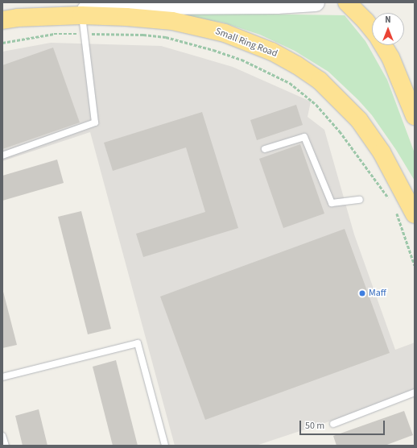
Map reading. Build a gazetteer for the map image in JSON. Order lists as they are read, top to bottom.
{
  "streets": {
    "highway": ["Small Ring Road"]
  },
  "places": ["Maff"],
  "scale_bar": "50 m",
  "north": "top"
}
